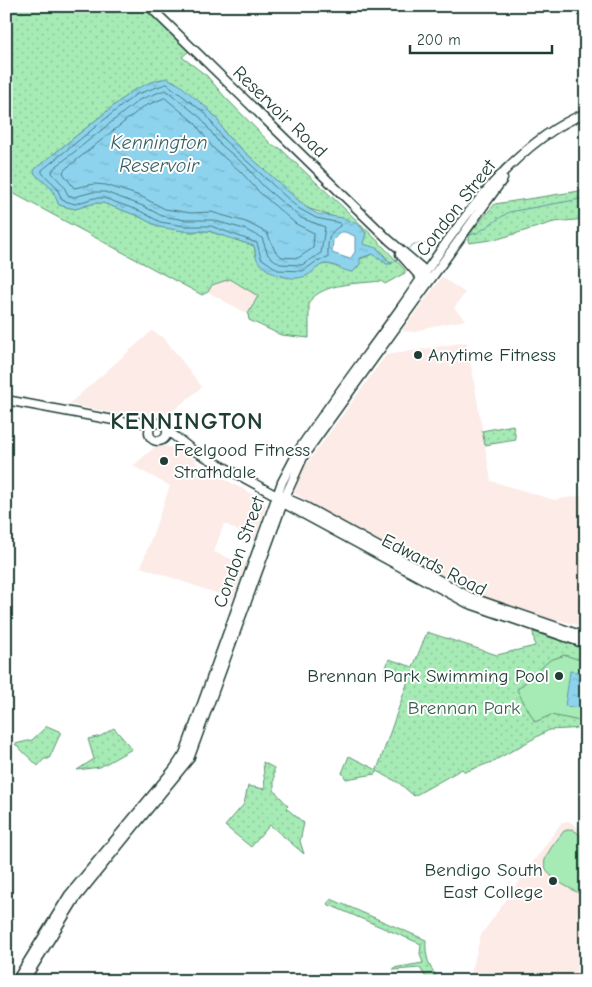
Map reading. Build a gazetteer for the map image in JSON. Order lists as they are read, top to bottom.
{
  "streets": {
    "main road": ["Reservoir Road", "Condon Street", "Edwards Road"]
  },
  "crossings": [
    ["Reservoir Road", "Condon Street"],
    ["Condon Street", "Edwards Road"]
  ],
  "districts": ["KENNINGTON"],
  "water": ["Kennington Reservoir"],
  "parks": ["Brennan Park"],
  "places": [
    "Anytime Fitness",
    "Feelgood Fitness Strathdale",
    "Brennan Park Swimming Pool",
    "Bendigo South East College"
  ],
  "scale_bar": "200 m"
}
